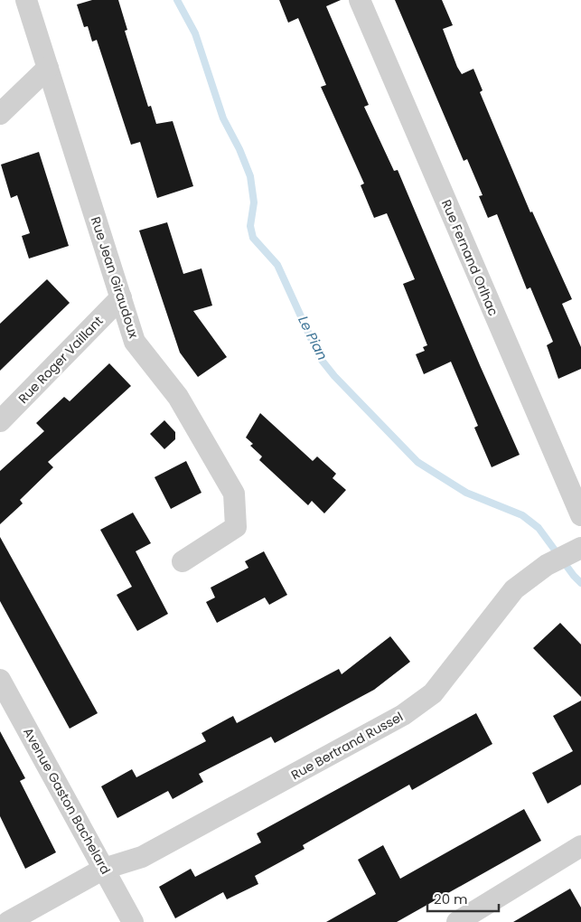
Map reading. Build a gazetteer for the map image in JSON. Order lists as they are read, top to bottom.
{
  "streets": {
    "street": [
      "Rue Fernand Orlhac",
      "Rue Jean Giraudoux",
      "Rue Roger Vaillant",
      "Rue Bertrand Russel",
      "Avenue Gaston Bachelard"
    ]
  },
  "crossings": [
    ["Rue Jean Giraudoux", "Rue Roger Vaillant"],
    ["Rue Bertrand Russel", "Avenue Gaston Bachelard"]
  ],
  "water": ["Le Pian"],
  "scale_bar": "20 m"
}
